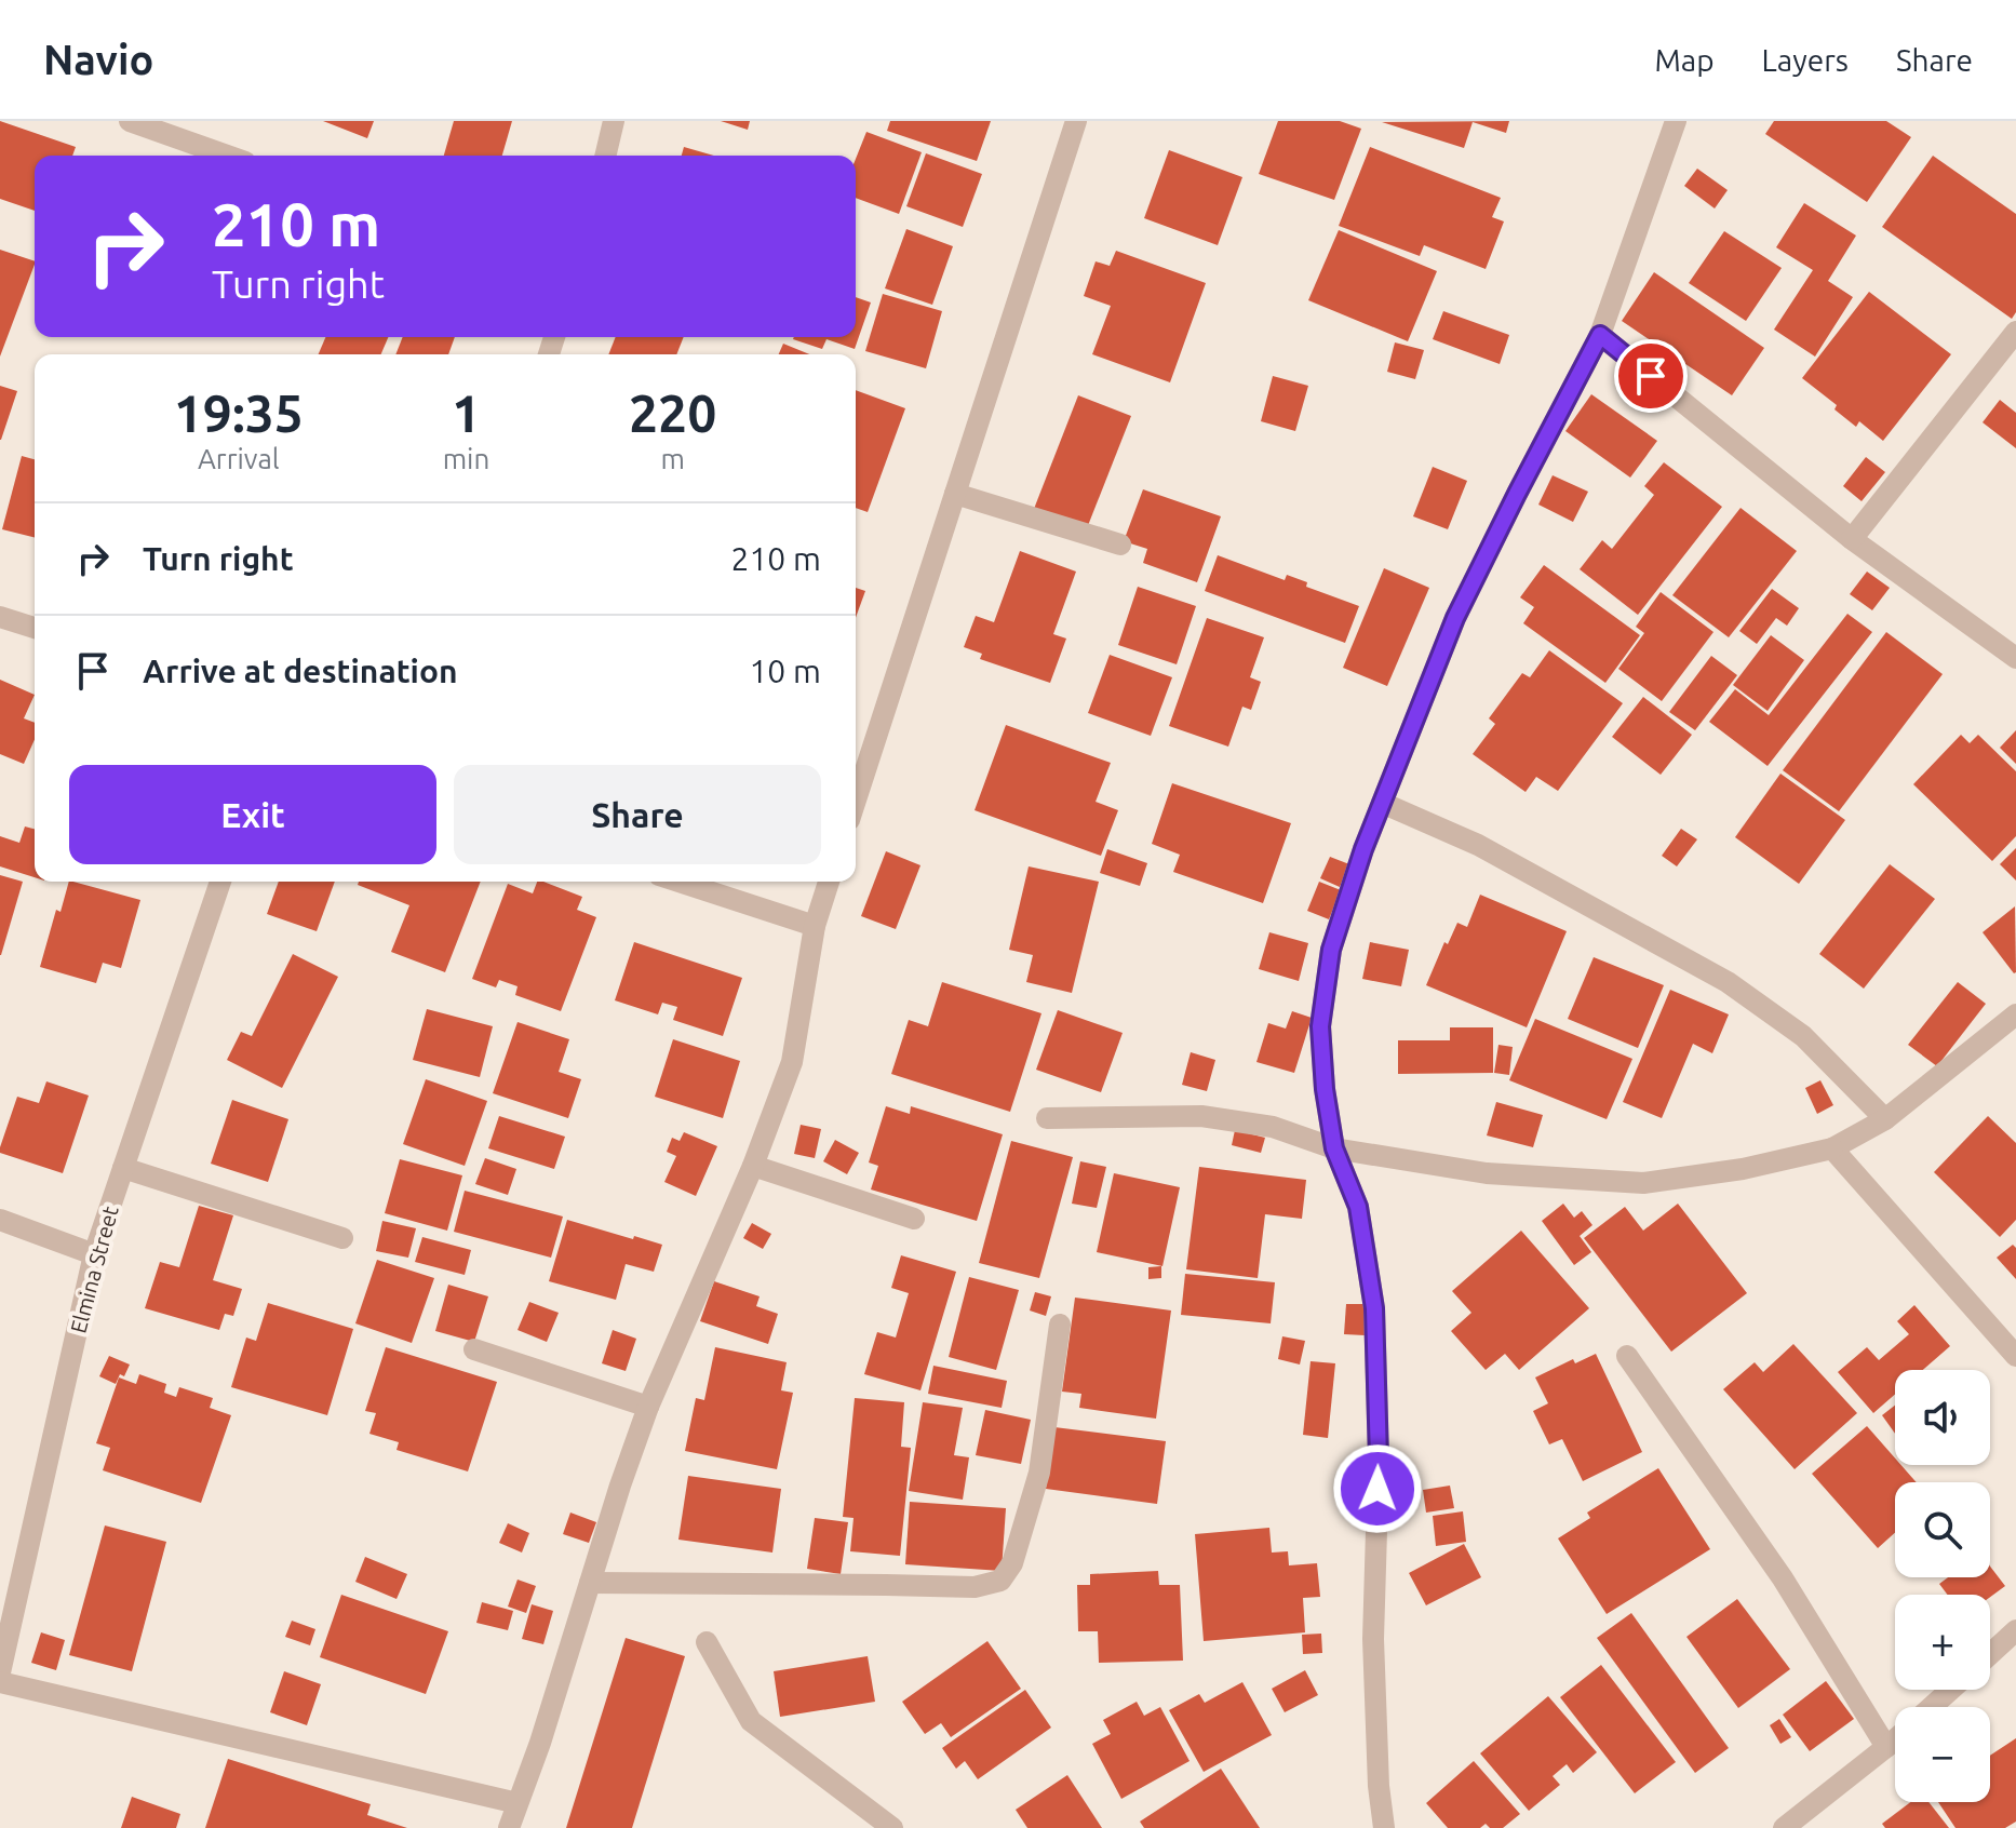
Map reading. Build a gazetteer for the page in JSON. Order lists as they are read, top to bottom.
{
  "streets": {
    "street": ["Elmina Street"]
  },
  "page": {
    "header": "Navio",
    "nav": ["Map", "Layers", "Share"],
    "turn": ["210 m", "Turn right"],
    "eta": [
      "19:35",
      "Arrival",
      "1",
      "min",
      "220",
      "m"
    ],
    "list": [
      {
        "name": "Turn right",
        "value": "210 m"
      },
      {
        "name": "Arrive at destination",
        "value": "10 m"
      }
    ],
    "buttons": ["Exit", "Share"],
    "map_buttons": ["+", "−"]
  }
}
